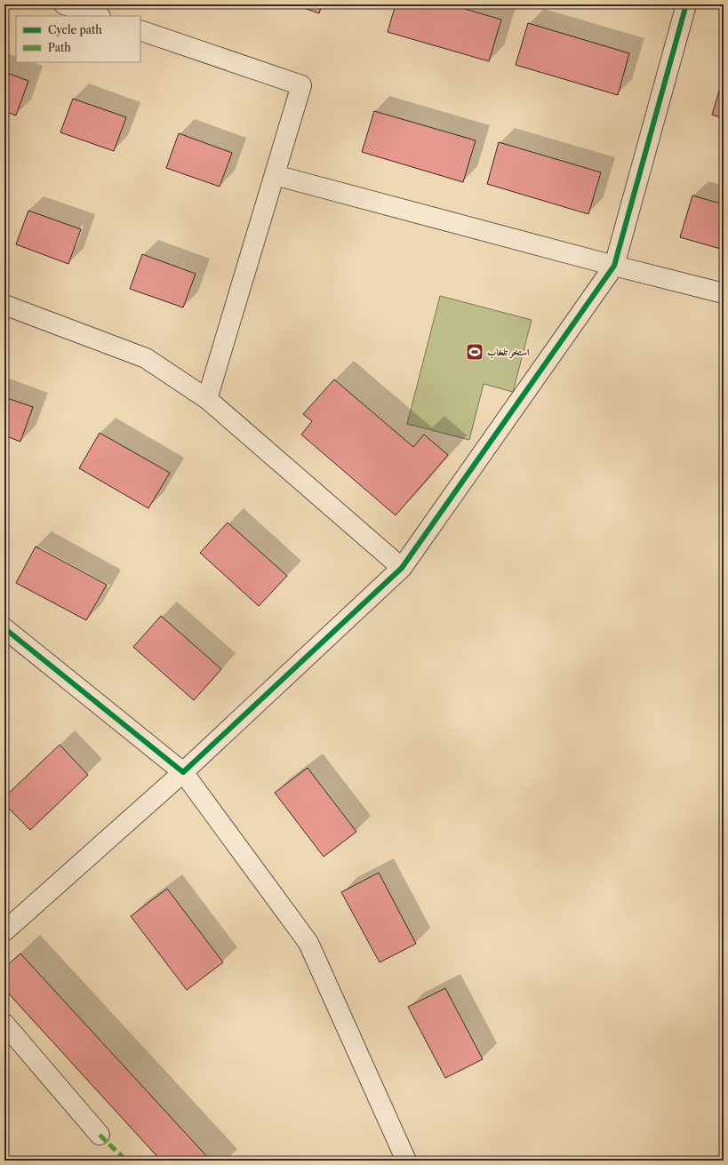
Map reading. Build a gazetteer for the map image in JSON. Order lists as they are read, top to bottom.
{
  "places": {
    "sports": ["استخر تلخاب"]
  },
  "legend": ["Cycle path", "Path"]
}
